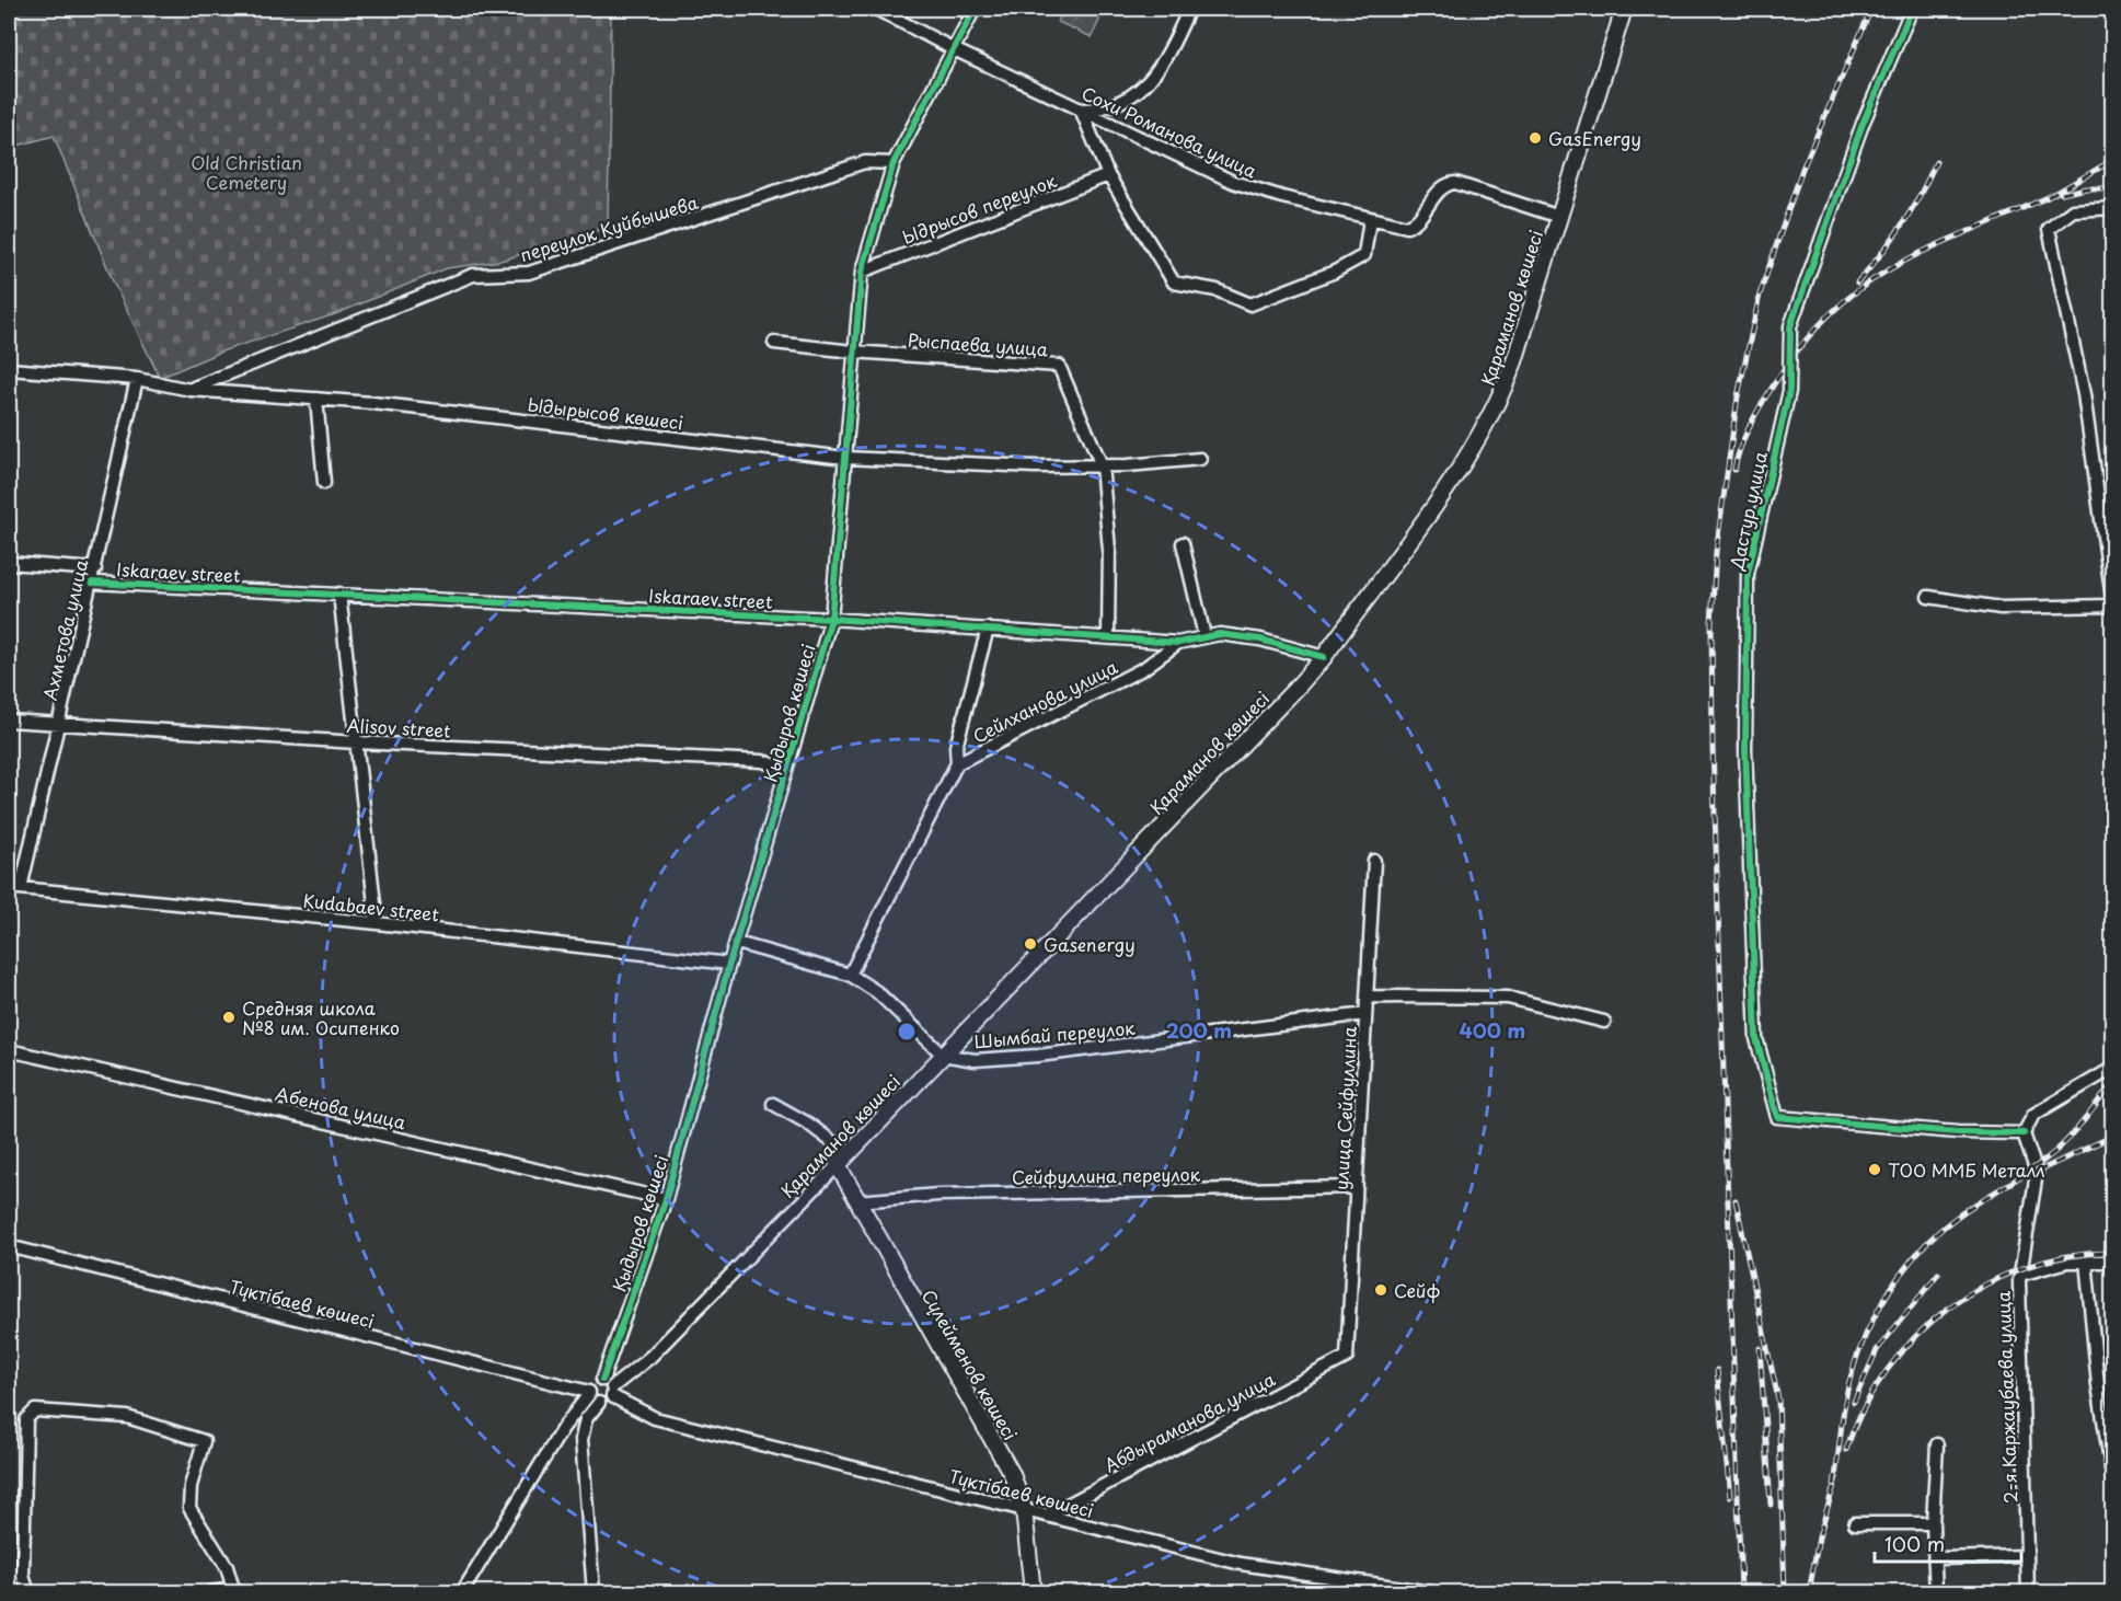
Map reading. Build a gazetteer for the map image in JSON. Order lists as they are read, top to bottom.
{
  "streets": {
    "main road": ["Қараманов көшесі", "Сүлейменов көшесі"],
    "street": [
      "Сохи Романова улица",
      "Ыдрысов переулок",
      "переулок Куйбышева",
      "Рыспаева улица",
      "Ыдырысов көшесі",
      "Дастур улица",
      "Iskaraev street",
      "Ахметова улица",
      "Сейлханова улица",
      "Қыдыров көшесі",
      "Alisov street",
      "Kudabaev street",
      "Шымбай переулок",
      "Абенова улица",
      "улица Сейфуллина",
      "Сейфуллина переулок",
      "Түктібаев көшесі",
      "2-я Каржаубаева улица",
      "Абдыраманова улица"
    ]
  },
  "crossings": [
    ["Сохи Романова улица", "Қараманов көшесі"],
    ["Сохи Романова улица", "Қыдыров көшесі"],
    ["Ыдрысов переулок", "Қыдыров көшесі"],
    ["переулок Куйбышева", "Ыдырысов көшесі"],
    ["переулок Куйбышева", "Қыдыров көшесі"],
    ["Қараманов көшесі", "Iskaraev street"],
    ["Қараманов көшесі", "Қыдыров көшесі"],
    ["Қараманов көшесі", "Шымбай переулок"],
    ["Қараманов көшесі", "Түктібаев көшесі"],
    ["Қараманов көшесі", "Сүлейменов көшесі"],
    ["Рыспаева улица", "Ыдырысов көшесі"],
    ["Рыспаева улица", "Iskaraev street"],
    ["Рыспаева улица", "Қыдыров көшесі"],
    ["Ыдырысов көшесі", "Ахметова улица"],
    ["Ыдырысов көшесі", "Қыдыров көшесі"],
    ["Дастур улица", "2-я Каржаубаева улица"],
    ["Iskaraev street", "Ахметова улица"],
    ["Iskaraev street", "Сейлханова улица"],
    ["Iskaraev street", "Қыдыров көшесі"],
    ["Ахметова улица", "Alisov street"],
    ["Ахметова улица", "Kudabaev street"],
    ["Қыдыров көшесі", "Alisov street"],
    ["Қыдыров көшесі", "Kudabaev street"],
    ["Қыдыров көшесі", "Абенова улица"],
    ["Қыдыров көшесі", "Түктібаев көшесі"],
    ["Шымбай переулок", "улица Сейфуллина"],
    ["улица Сейфуллина", "Сейфуллина переулок"],
    ["улица Сейфуллина", "Абдыраманова улица"],
    ["Сейфуллина переулок", "Сүлейменов көшесі"],
    ["Түктібаев көшесі", "Сүлейменов көшесі"],
    ["Түктібаев көшесі", "Абдыраманова улица"]
  ],
  "parks": ["Old Christian Cemetery"],
  "places": [
    "GasEnergy",
    "Gasenergy",
    "Средняя школа №8 им. Осипенко",
    "ТОО ММБ Металл",
    "Сейф"
  ],
  "scale_bar": "100 m",
  "rings": ["200 m", "400 m"]
}
